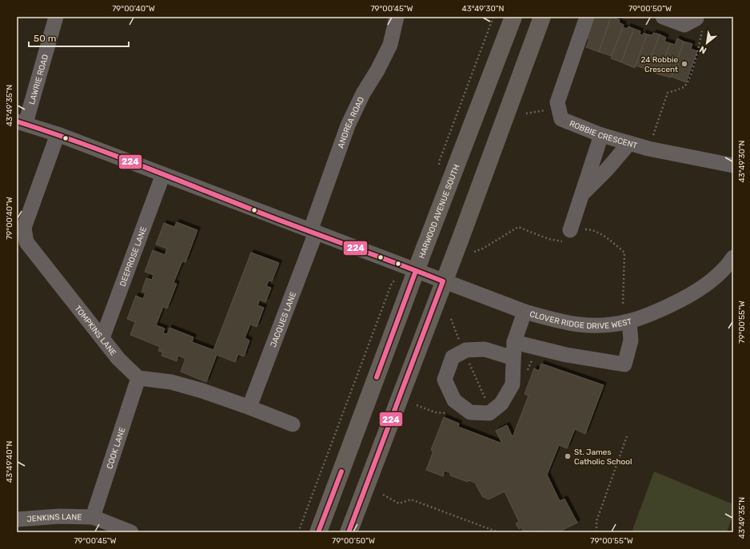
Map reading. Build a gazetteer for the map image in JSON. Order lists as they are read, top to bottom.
{
  "streets": {
    "main road": ["HARWOOD AVENUE SOUTH"],
    "street": [
      "LAWRIE ROAD",
      "ANDREA ROAD",
      "ROBBIE CRESCENT",
      "DEEPROSE LANE",
      "CLOVER RIDGE DRIVE WEST",
      "JACQUES LANE",
      "TOMPKINS LANE",
      "COOK LANE",
      "JENKINS LANE"
    ]
  },
  "crossings": [
    ["LAWRIE ROAD", "CLOVER RIDGE DRIVE WEST"],
    ["ANDREA ROAD", "CLOVER RIDGE DRIVE WEST"],
    ["ANDREA ROAD", "JACQUES LANE"],
    ["HARWOOD AVENUE SOUTH", "CLOVER RIDGE DRIVE WEST"],
    ["DEEPROSE LANE", "CLOVER RIDGE DRIVE WEST"],
    ["DEEPROSE LANE", "TOMPKINS LANE"],
    ["CLOVER RIDGE DRIVE WEST", "JACQUES LANE"],
    ["CLOVER RIDGE DRIVE WEST", "TOMPKINS LANE"],
    ["TOMPKINS LANE", "COOK LANE"],
    ["COOK LANE", "JENKINS LANE"]
  ],
  "places": ["24 Robbie Crescent", "St. James Catholic School"],
  "lines": ["transit line 224"],
  "scale_bar": "50 m",
  "north": "bottom left",
  "coordinates": [
    "79°00'40\"W",
    "79°00'45\"W",
    "43°49'30\"N",
    "79°00'50\"W",
    "43°49'35\"N",
    "79°00'55\"W",
    "43°49'40\"N"
  ]
}
